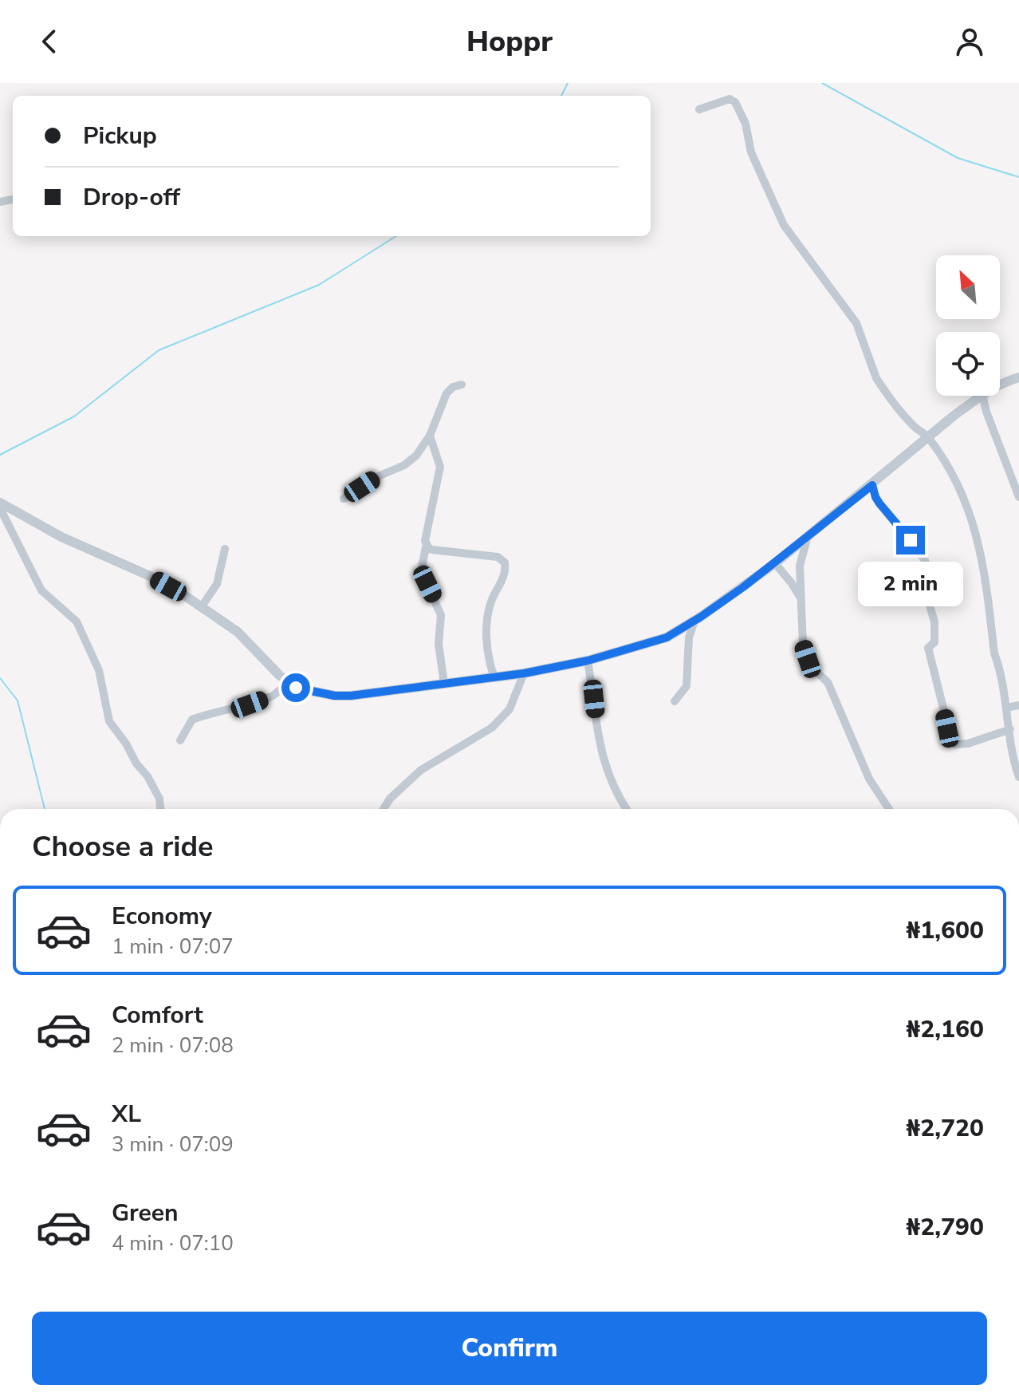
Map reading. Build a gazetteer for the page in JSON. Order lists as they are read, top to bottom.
{
  "north": "top left",
  "page": {
    "header": "Hoppr",
    "banner": ["Pickup", "Drop-off"],
    "bubble": "2 min",
    "heading": "Choose a ride",
    "list": [
      {
        "name": "Economy",
        "note": "1 min · 07:07",
        "value": "₦1,600"
      },
      {
        "name": "Comfort",
        "note": "2 min · 07:08",
        "value": "₦2,160"
      },
      {
        "name": "XL",
        "note": "3 min · 07:09",
        "value": "₦2,720"
      },
      {
        "name": "Green",
        "note": "4 min · 07:10",
        "value": "₦2,790"
      }
    ],
    "buttons": "Confirm"
  }
}
